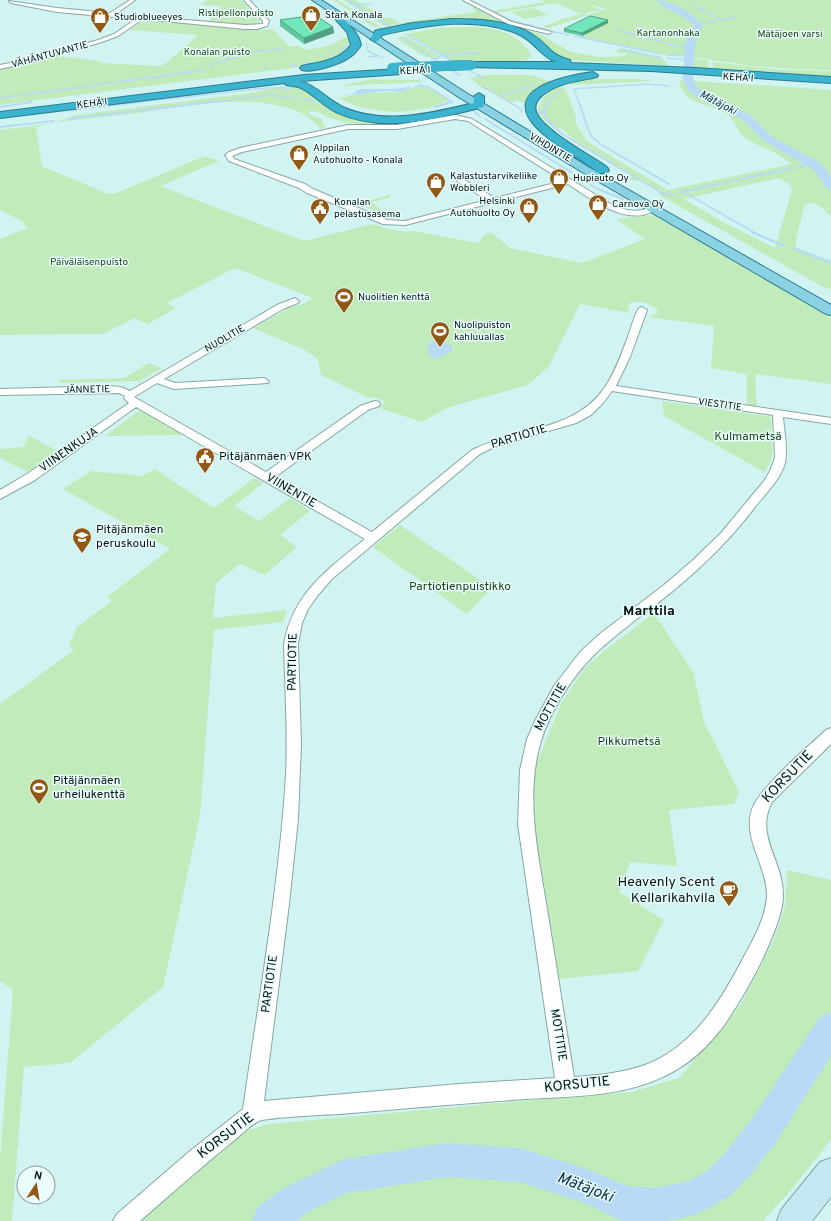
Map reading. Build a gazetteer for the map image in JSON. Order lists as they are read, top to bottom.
{
  "streets": {
    "highway": ["KEHÄ I"],
    "main road": ["VIHDINTIE"],
    "street": [
      "VÄHÄNTUVANTIE",
      "NUOLITIE",
      "JÄNNETIE",
      "VIESTITIE",
      "PARTIOTIE",
      "VIINENKUJA",
      "VIINENTIE",
      "MOTTITIE",
      "KORSUTIE"
    ]
  },
  "crossings": [
    ["JÄNNETIE", "VIINENKUJA"],
    ["JÄNNETIE", "VIINENTIE"],
    ["VIESTITIE", "PARTIOTIE"],
    ["VIESTITIE", "MOTTITIE"],
    ["PARTIOTIE", "VIINENTIE"],
    ["PARTIOTIE", "KORSUTIE"],
    ["VIINENKUJA", "VIINENTIE"],
    ["MOTTITIE", "KORSUTIE"]
  ],
  "districts": ["Marttila"],
  "water": ["Mätäjoki"],
  "parks": [
    "Ristipellonpuisto",
    "Kartanonhaka",
    "Mätäjoen varsi",
    "Konalan puisto",
    "Päiväläisenpuisto",
    "Kulmametsä",
    "Partiotienpuistikko",
    "Pikkumetsä"
  ],
  "places": {
    "shop": [
      "Stark Konala",
      "Studioblueeyes",
      "Alppilan Autohuolto - Konala",
      "Hupiauto Oy",
      "Kalastustarvikeliike Wobbleri",
      "Carnova Oy",
      "Helsinki Autohuolto Oy"
    ],
    "public building": ["Konalan pelastusasema", "Pitäjänmäen VPK"],
    "sports": ["Nuolitien kenttä", "Nuolipuiston kahluuallas", "Pitäjänmäen urheilukenttä"],
    "school or university": ["Pitäjänmäen peruskoulu"],
    "cafe": ["Heavenly Scent Kellarikahvila"]
  },
  "north": "top"
}
